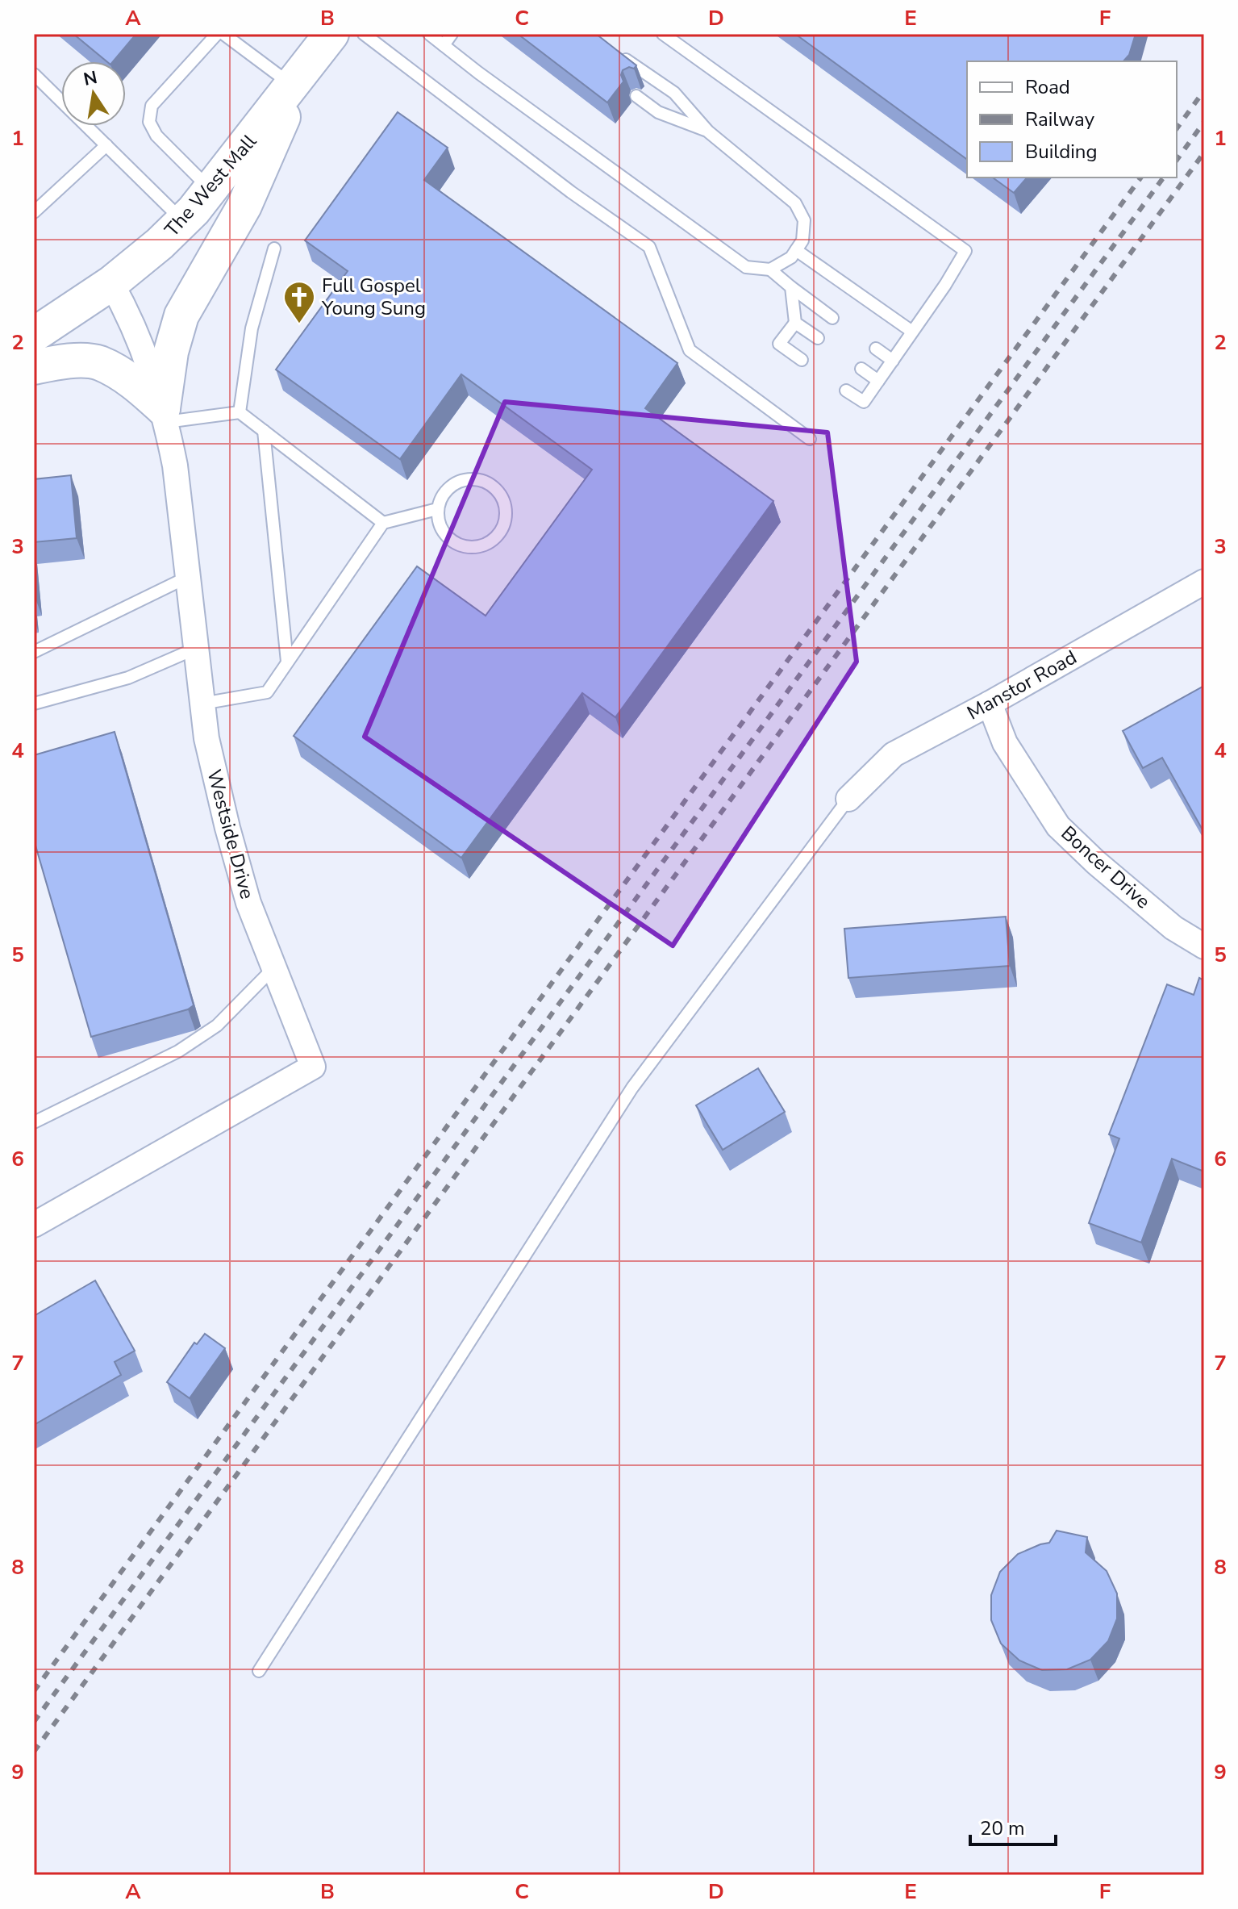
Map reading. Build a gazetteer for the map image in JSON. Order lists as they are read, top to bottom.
{
  "streets": {
    "main road": ["The West Mall"],
    "street": ["Manstor Road", "Westside Drive", "Boncer Drive"]
  },
  "crossings": [
    ["The West Mall", "Westside Drive"],
    ["Manstor Road", "Boncer Drive"]
  ],
  "places": {
    "church": ["Full Gospel Young Sung"]
  },
  "legend": ["Road", "Railway", "Building"],
  "scale_bar": "20 m",
  "north": "top",
  "grid": {
    "columns": [
      "A",
      "B",
      "C",
      "D",
      "E",
      "F"
    ],
    "rows": [
      "1",
      "2",
      "3",
      "4",
      "5",
      "6",
      "7",
      "8",
      "9"
    ]
  }
}
